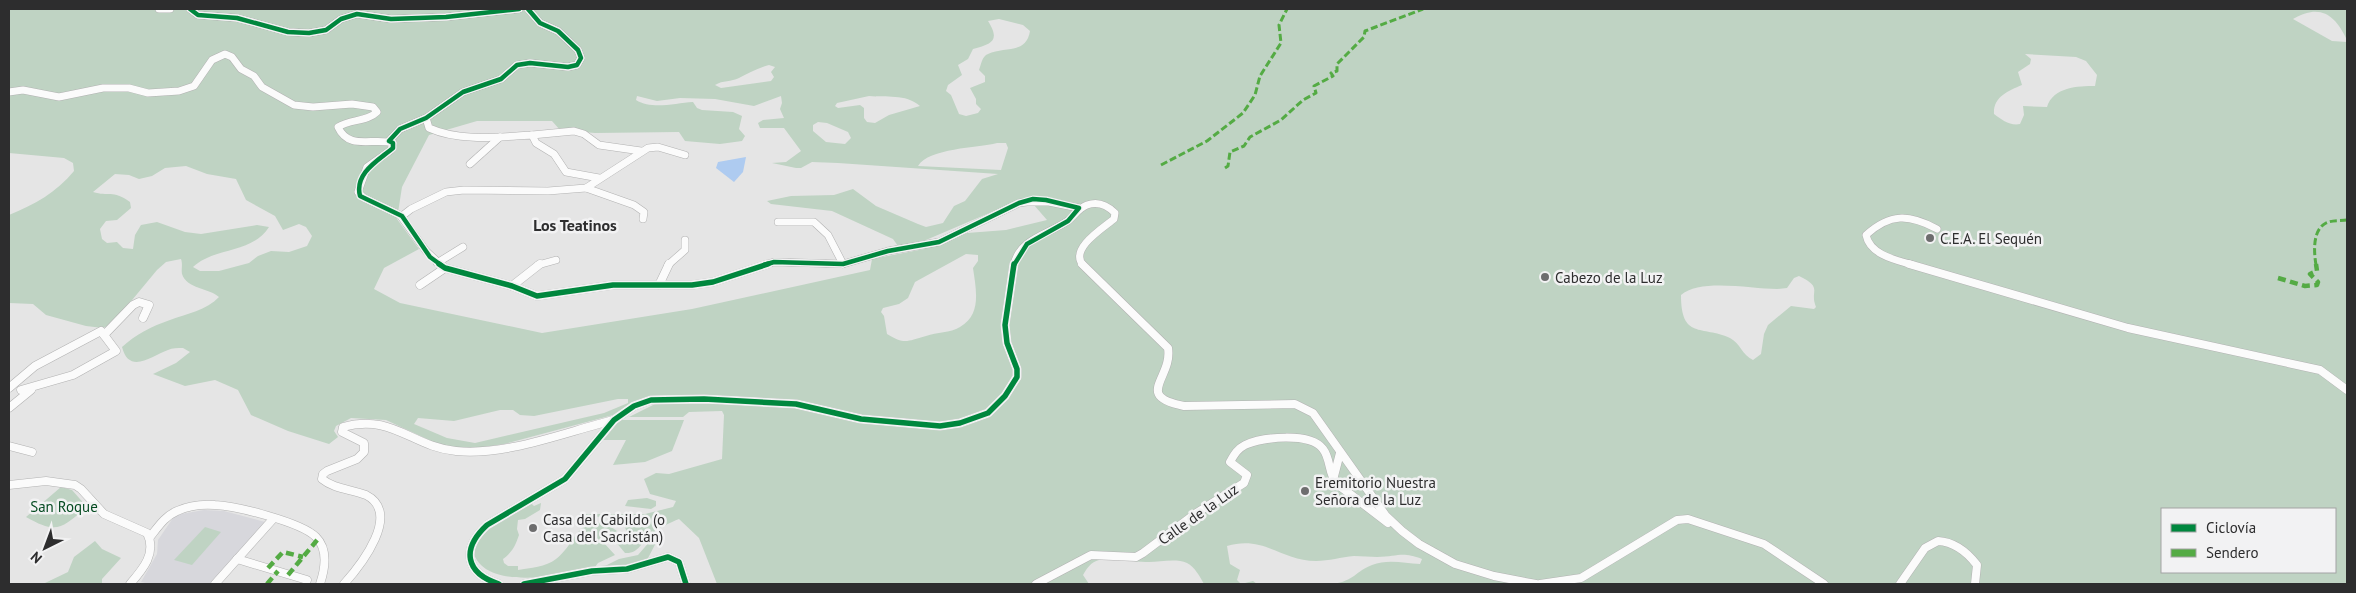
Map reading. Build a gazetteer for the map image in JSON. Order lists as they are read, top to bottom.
{
  "streets": {
    "street": ["Calle de la Luz"]
  },
  "districts": ["Los Teatinos"],
  "parks": ["San Roque"],
  "places": [
    "C.E.A. El Sequén",
    "Cabezo de la Luz",
    "Eremitorio Nuestra Señora de la Luz",
    "Casa del Cabildo (o Casa del Sacristán)"
  ],
  "legend": ["Ciclovía", "Sendero"],
  "north": "bottom left"
}
